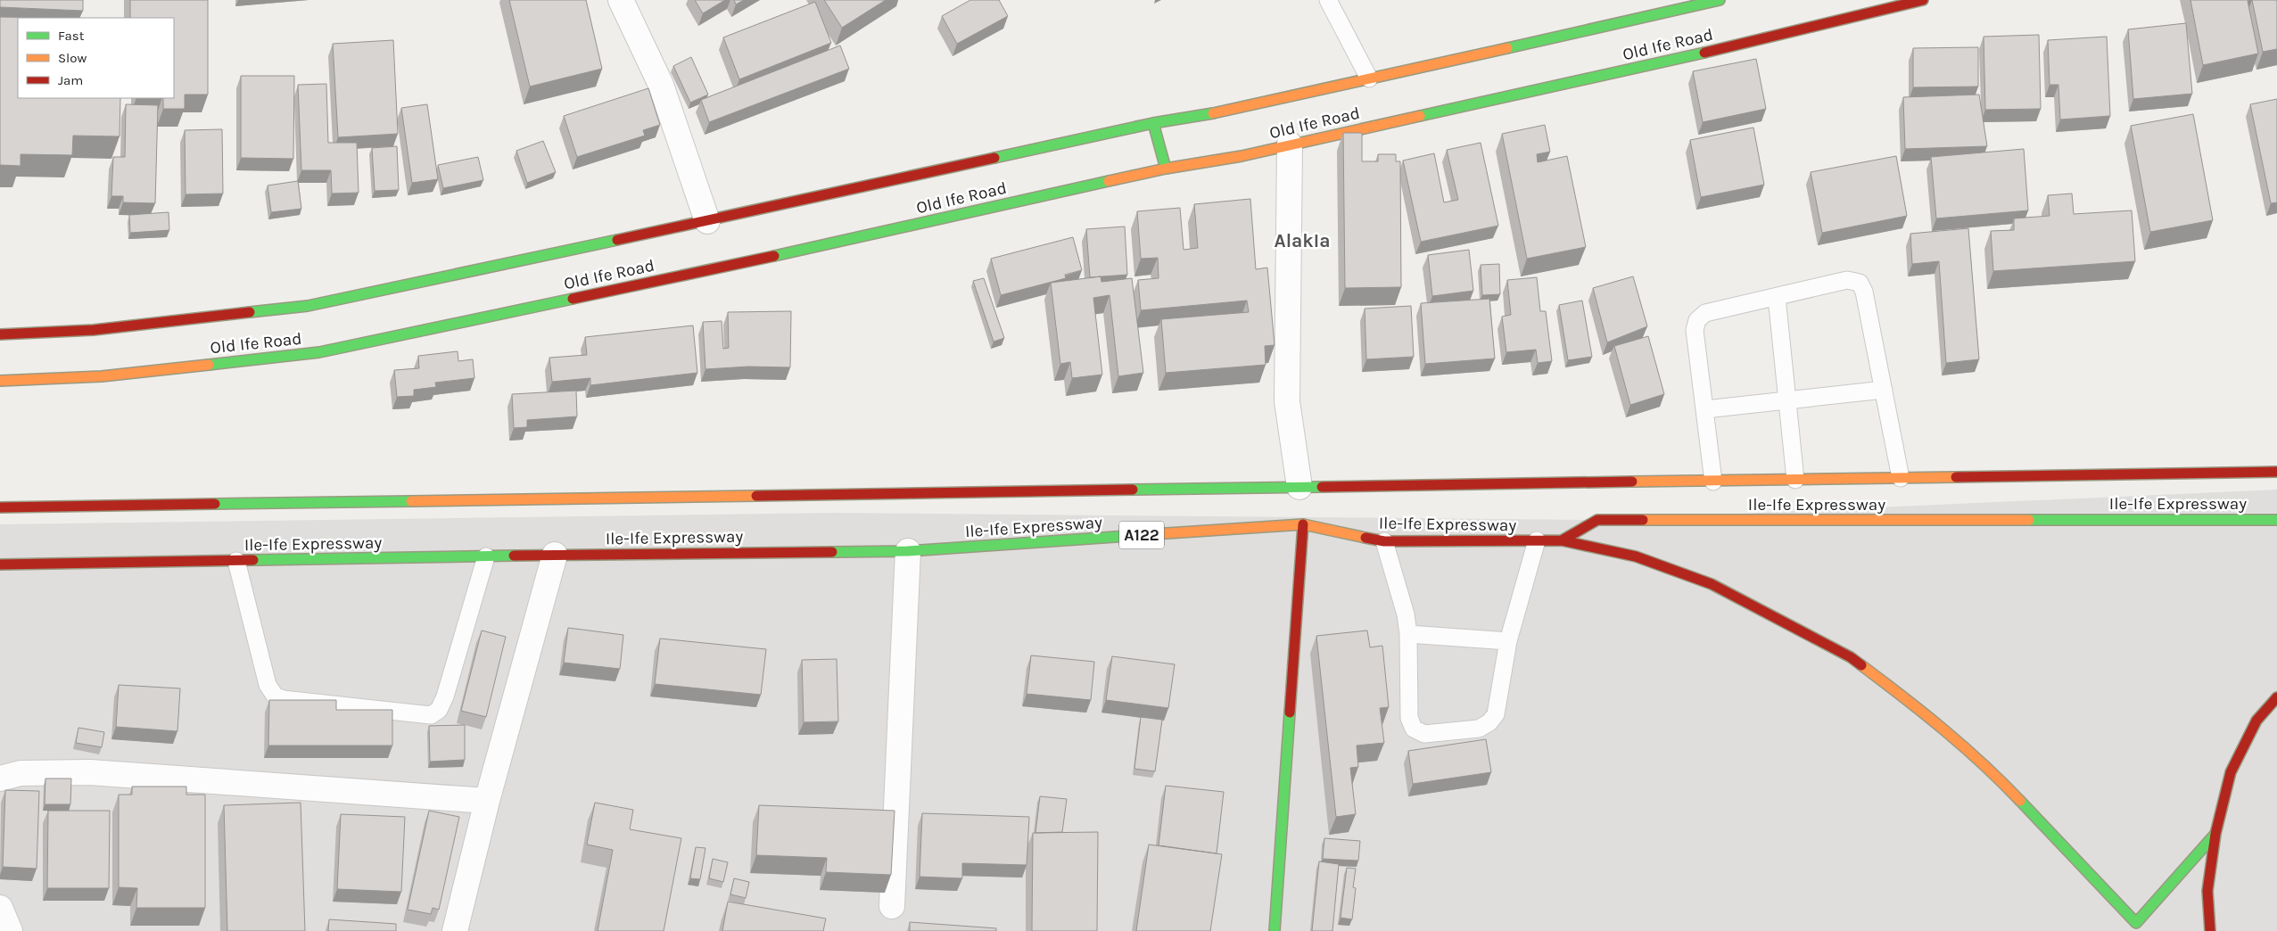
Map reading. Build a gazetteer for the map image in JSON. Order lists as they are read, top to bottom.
{
  "streets": {
    "main road": ["Old Ife Road", "Ile-Ife Expressway", "A122"]
  },
  "districts": ["AlakIa"],
  "legend": ["Fast", "Slow", "Jam"]
}
